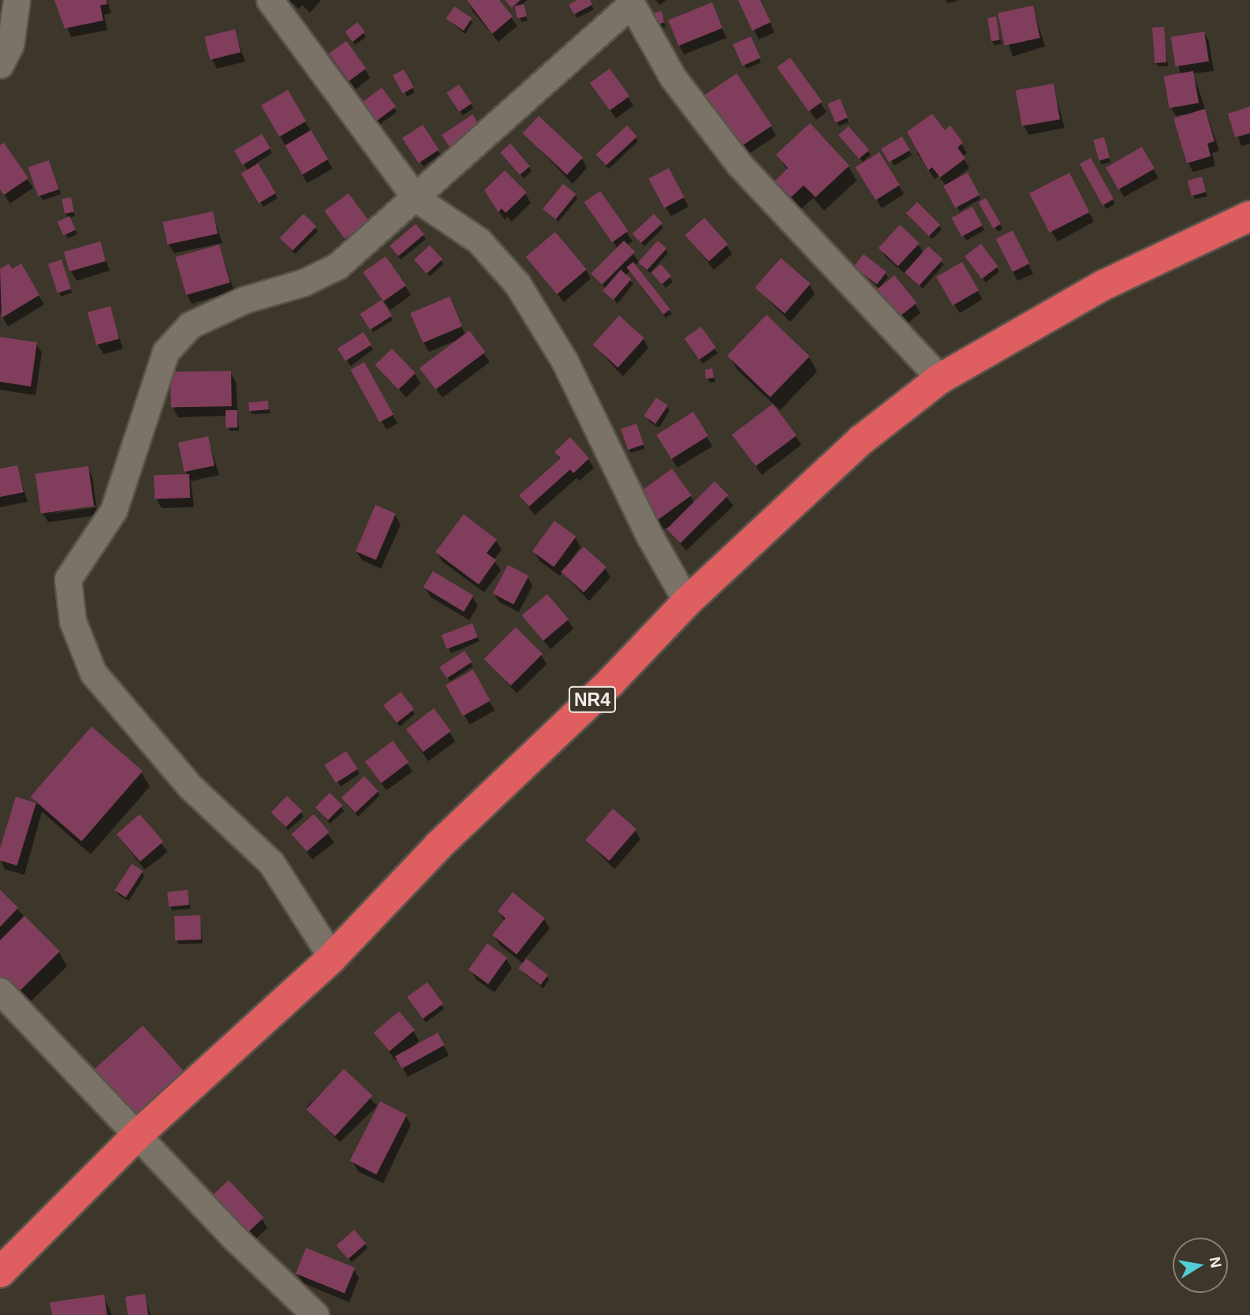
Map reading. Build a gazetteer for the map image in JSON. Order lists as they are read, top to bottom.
{
  "streets": {
    "highway": ["NR4"]
  },
  "north": "right"
}
